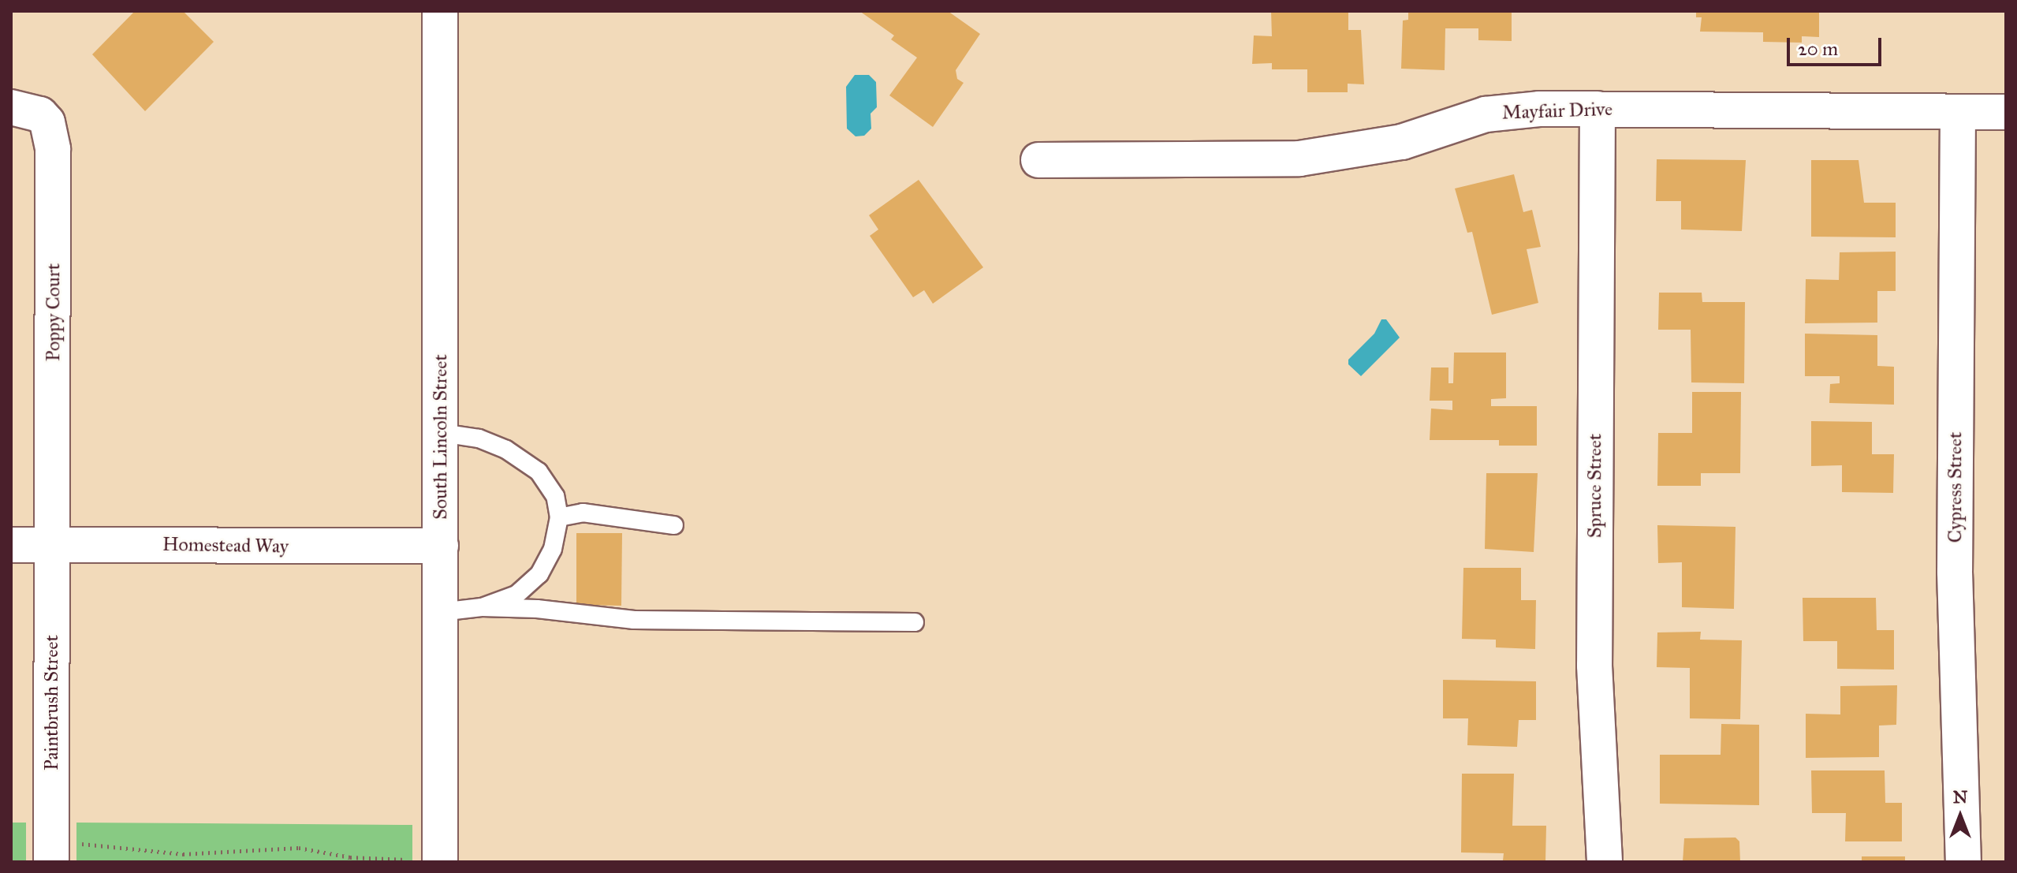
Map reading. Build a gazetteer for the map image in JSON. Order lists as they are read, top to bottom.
{
  "streets": {
    "street": [
      "Mayfair Drive",
      "Poppy Court",
      "South Lincoln Street",
      "Spruce Street",
      "Cypress Street",
      "Homestead Way",
      "Paintbrush Street"
    ]
  },
  "crossings": [
    ["Mayfair Drive", "Spruce Street"],
    ["Mayfair Drive", "Cypress Street"],
    ["Poppy Court", "Homestead Way"],
    ["Poppy Court", "Paintbrush Street"],
    ["South Lincoln Street", "Homestead Way"],
    ["Homestead Way", "Paintbrush Street"]
  ],
  "scale_bar": "20 m",
  "north": "top"
}
